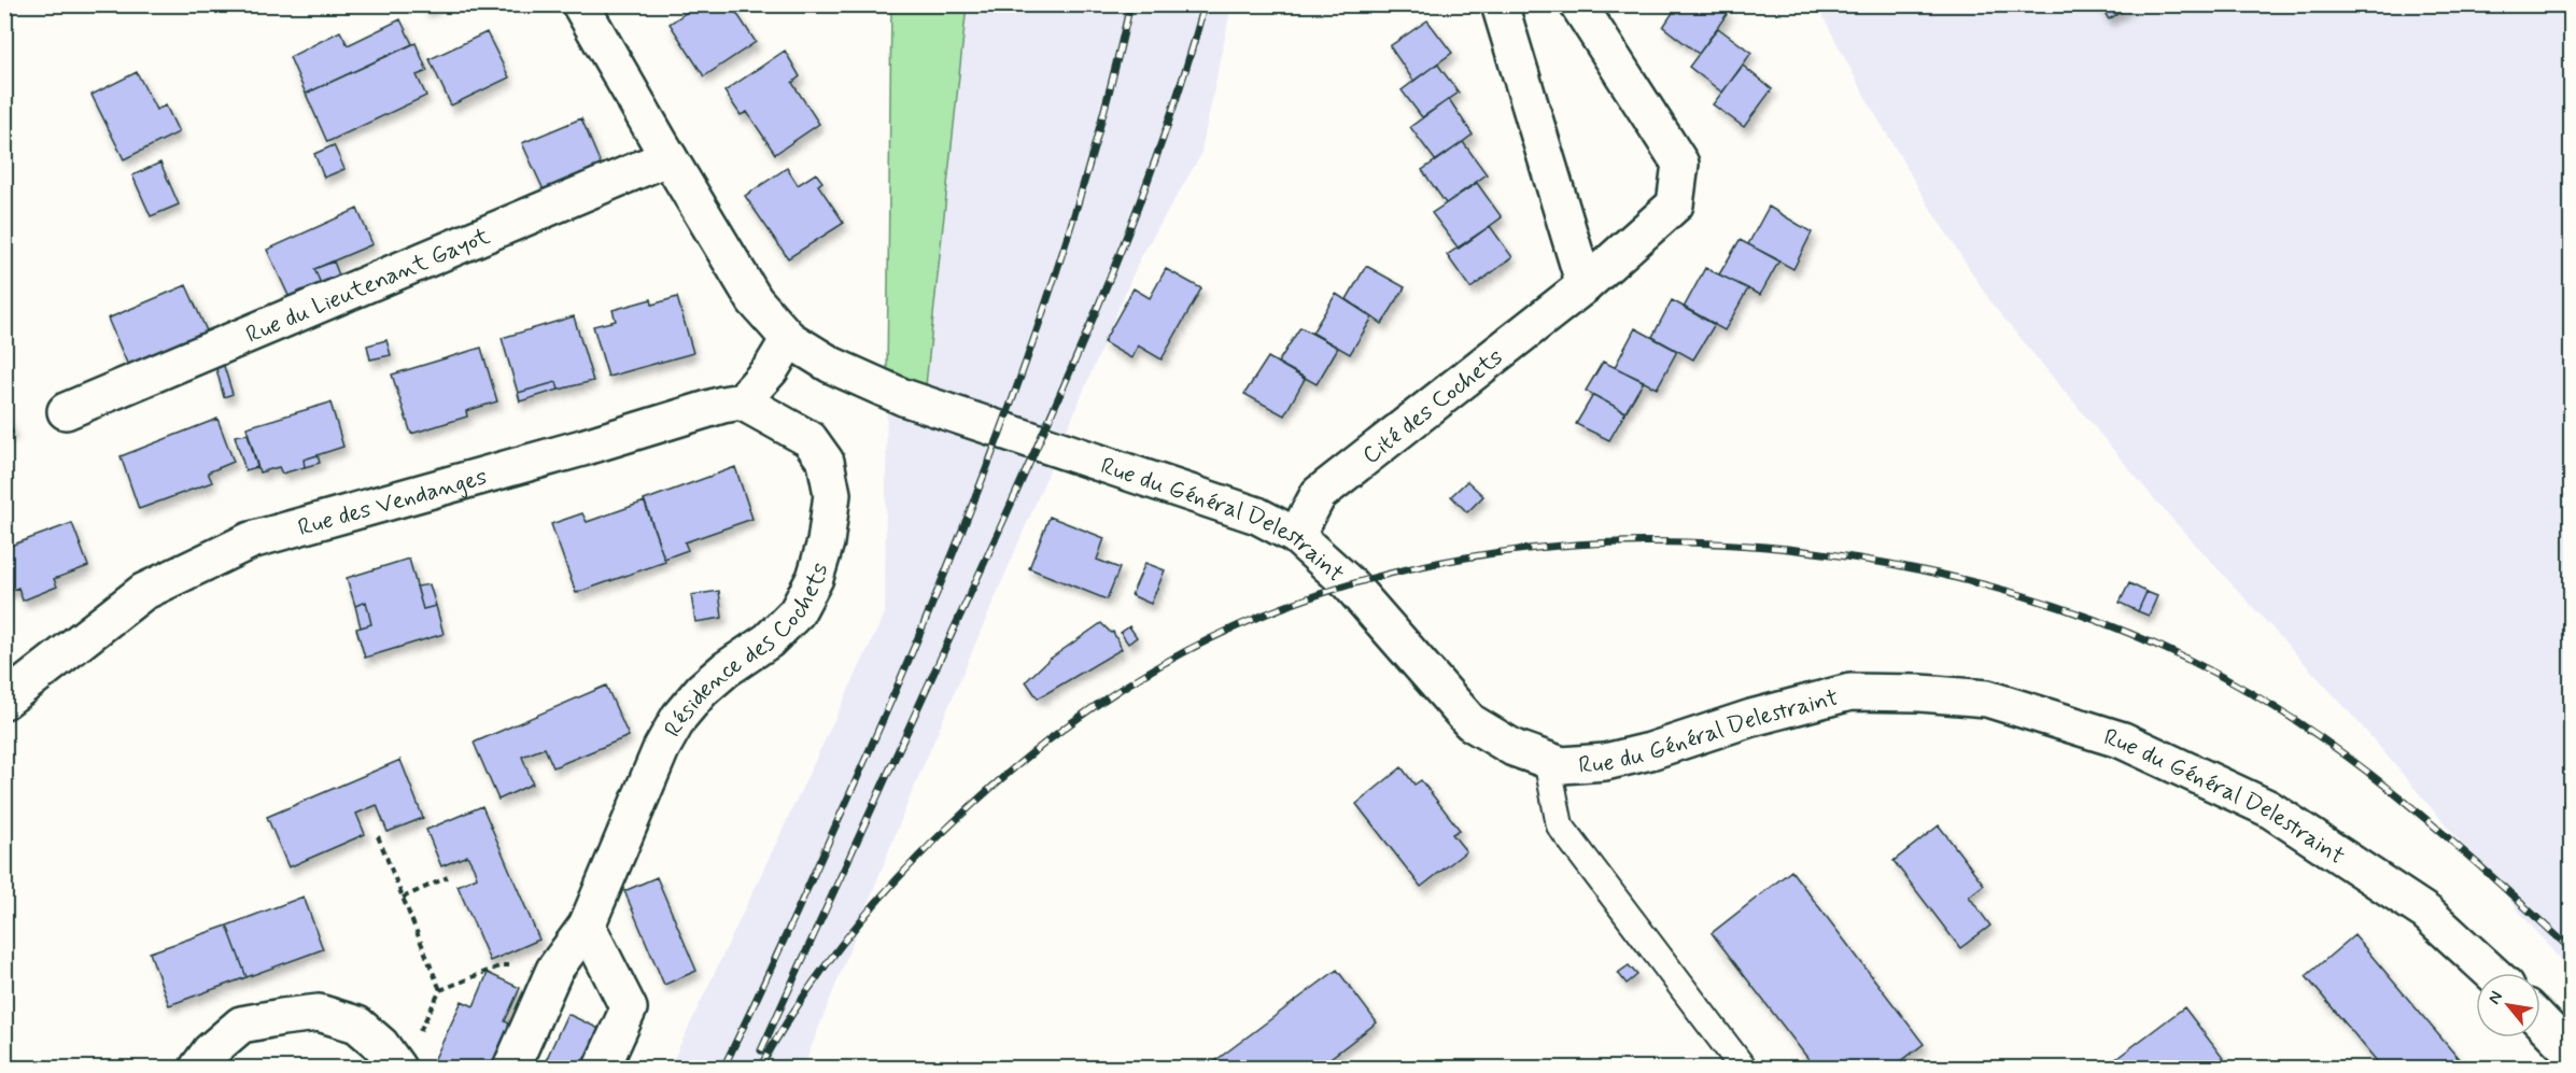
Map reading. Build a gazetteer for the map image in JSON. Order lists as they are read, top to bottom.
{
  "streets": {
    "street": [
      "Rue du Lieutenant Gayot",
      "Cité des Cochets",
      "Rue des Vendanges",
      "Rue du Général Delestraint",
      "Résidence des Cochets"
    ]
  },
  "crossings": [
    ["Cité des Cochets", "Rue du Général Delestraint"],
    ["Rue des Vendanges", "Résidence des Cochets"]
  ],
  "north": "top left"
}
